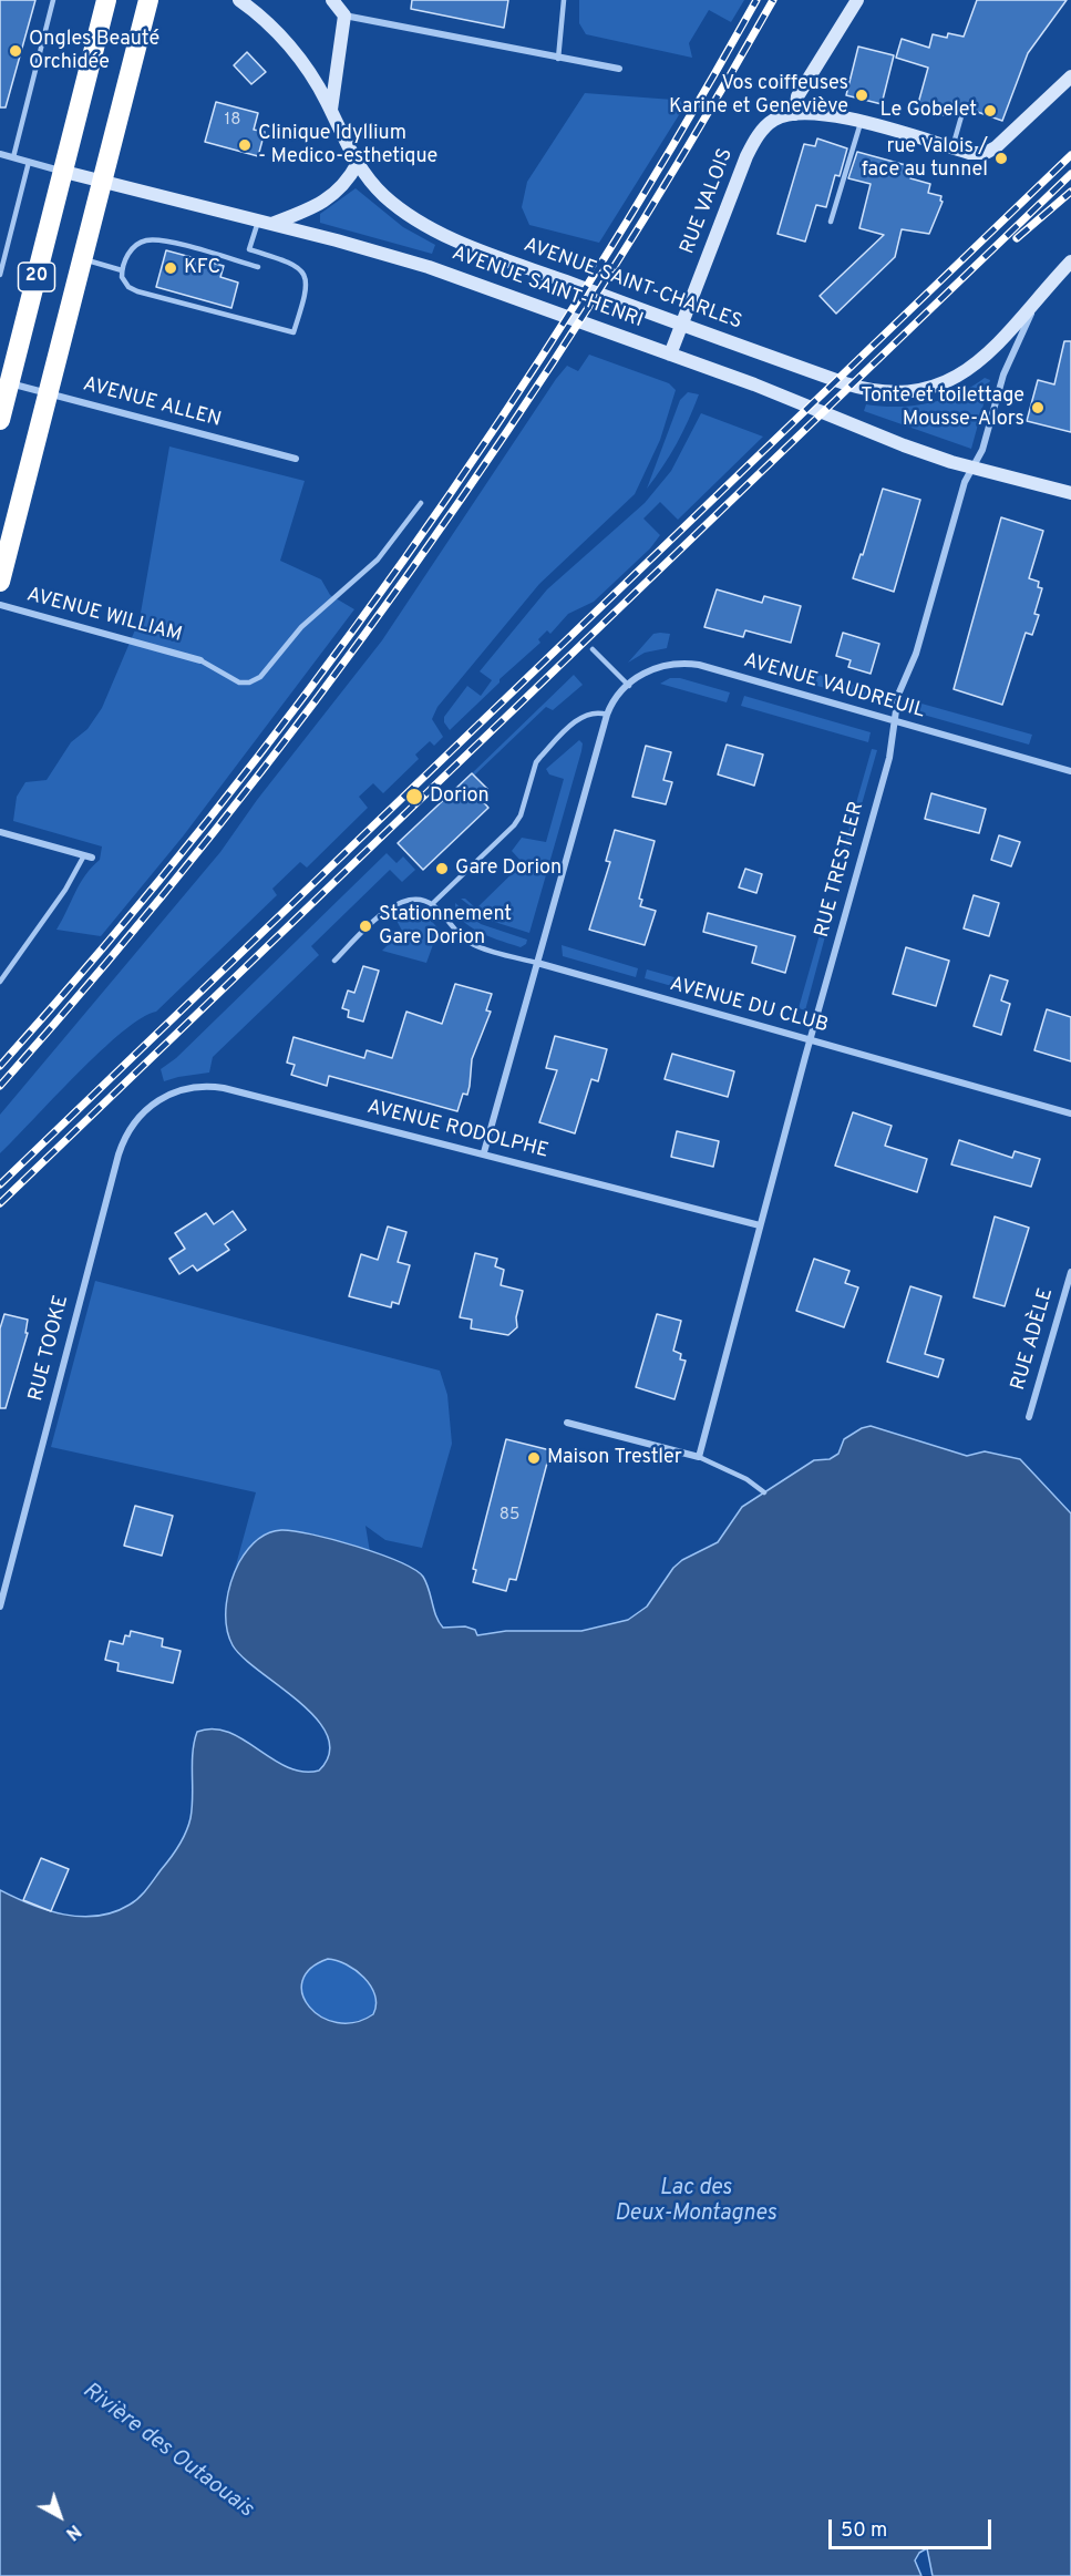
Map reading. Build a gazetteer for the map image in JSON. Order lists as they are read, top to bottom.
{
  "streets": {
    "highway": ["20"],
    "main road": ["RUE VALOIS", "AVENUE SAINT-CHARLES", "AVENUE SAINT-HENRI"],
    "street": [
      "AVENUE ALLEN",
      "AVENUE WILLIAM",
      "AVENUE VAUDREUIL",
      "RUE TRESTLER",
      "AVENUE DU CLUB",
      "AVENUE RODOLPHE",
      "RUE ADÈLE",
      "RUE TOOKE"
    ]
  },
  "crossings": [
    ["RUE VALOIS", "AVENUE SAINT-CHARLES"],
    ["RUE VALOIS", "AVENUE SAINT-HENRI"],
    ["20", "AVENUE SAINT-HENRI"],
    ["20", "AVENUE ALLEN"],
    ["AVENUE SAINT-CHARLES", "RUE TRESTLER"],
    ["AVENUE SAINT-HENRI", "RUE TRESTLER"],
    ["AVENUE VAUDREUIL", "RUE TRESTLER"],
    ["RUE TRESTLER", "AVENUE DU CLUB"],
    ["RUE TRESTLER", "AVENUE RODOLPHE"],
    ["AVENUE RODOLPHE", "RUE TOOKE"]
  ],
  "water": ["Lac des Deux-Montagnes", "Rivière des Outaouais"],
  "places": [
    "Ongles Beauté Orchidée",
    "Vos coiffeuses Karine et Geneviève",
    "Le Gobelet",
    "Clinique Idyllium - Medico-esthetique",
    "rue Valois / face au tunnel",
    "KFC",
    "Tonte et toilettage Mousse-Alors",
    "Dorion",
    "Gare Dorion",
    "Stationnement Gare Dorion",
    "Maison Trestler"
  ],
  "house_numbers": ["18", "85"],
  "scale_bar": "50 m",
  "north": "bottom right"
}
